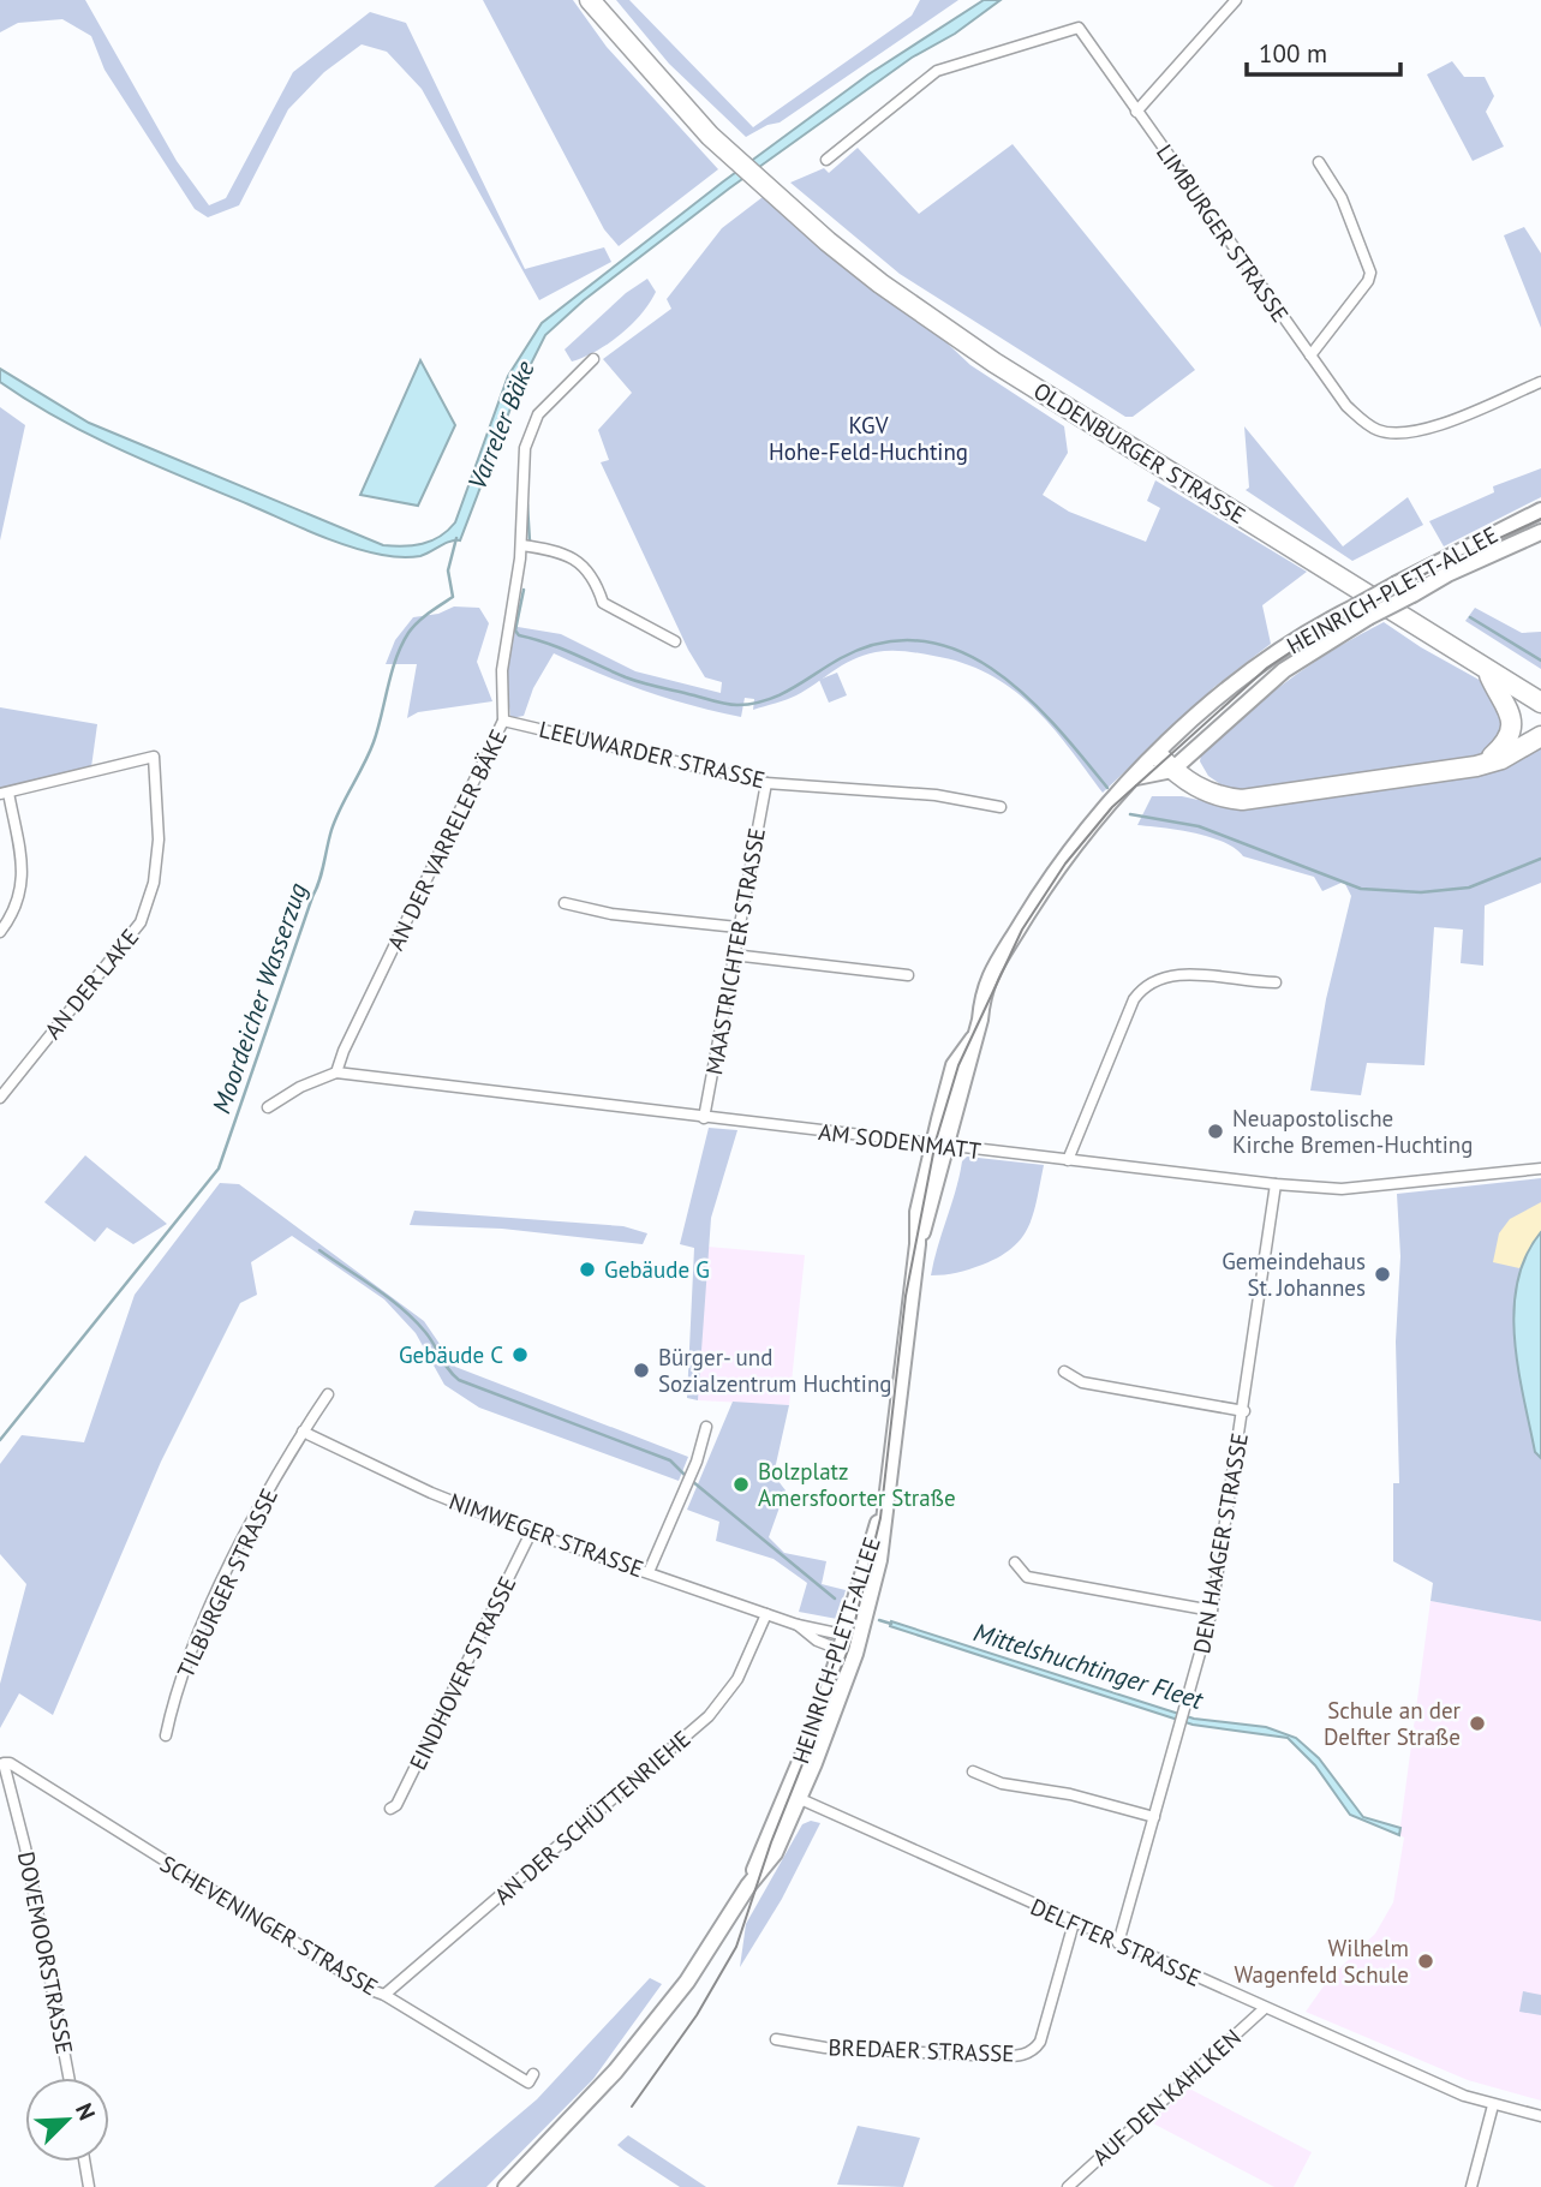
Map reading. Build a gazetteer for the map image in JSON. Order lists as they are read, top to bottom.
{
  "streets": {
    "highway": ["OLDENBURGER STRASSE"],
    "main road": ["HEINRICH-PLETT-ALLEE"],
    "street": [
      "LIMBURGER STRASSE",
      "LEEUWARDER STRASSE",
      "AN DER VARRELER BÄKE",
      "MAASTRICHTER STRASSE",
      "AN DER LAKE",
      "AM SODENMATT",
      "NIMWEGER STRASSE",
      "DEN HAAGER STRASSE",
      "TILBURGER STRASSE",
      "EINDHOVER STRASSE",
      "AN DER SCHÜTTENRIEHE",
      "SCHEVENINGER STRASSE",
      "DELFTER STRASSE",
      "DOVEMOORSTRASSE",
      "BREDAER STRASSE",
      "AUF DEN KAHLKEN"
    ]
  },
  "crossings": [
    ["HEINRICH-PLETT-ALLEE", "AM SODENMATT"],
    ["HEINRICH-PLETT-ALLEE", "NIMWEGER STRASSE"],
    ["HEINRICH-PLETT-ALLEE", "DELFTER STRASSE"],
    ["LEEUWARDER STRASSE", "AN DER VARRELER BÄKE"],
    ["LEEUWARDER STRASSE", "MAASTRICHTER STRASSE"],
    ["AN DER VARRELER BÄKE", "AM SODENMATT"],
    ["MAASTRICHTER STRASSE", "AM SODENMATT"],
    ["AM SODENMATT", "DEN HAAGER STRASSE"],
    ["NIMWEGER STRASSE", "TILBURGER STRASSE"],
    ["NIMWEGER STRASSE", "EINDHOVER STRASSE"],
    ["NIMWEGER STRASSE", "AN DER SCHÜTTENRIEHE"],
    ["DEN HAAGER STRASSE", "DELFTER STRASSE"],
    ["AN DER SCHÜTTENRIEHE", "SCHEVENINGER STRASSE"],
    ["SCHEVENINGER STRASSE", "DOVEMOORSTRASSE"],
    ["DELFTER STRASSE", "BREDAER STRASSE"],
    ["DELFTER STRASSE", "AUF DEN KAHLKEN"]
  ],
  "water": ["Varreler Bäke", "Moordeicher Wasserzug", "Mittelshuchtinger Fleet"],
  "parks": ["KGV Hohe-Feld-Huchting"],
  "places": [
    "Neuapostolische Kirche Bremen-Huchting",
    "Gebäude G",
    "Gemeindehaus St. Johannes",
    "Gebäude C",
    "Bürger- und Sozialzentrum Huchting",
    "Bolzplatz Amersfoorter Straße",
    "Schule an der Delfter Straße",
    "Wilhelm Wagenfeld Schule"
  ],
  "scale_bar": "100 m",
  "north": "top right"
}
